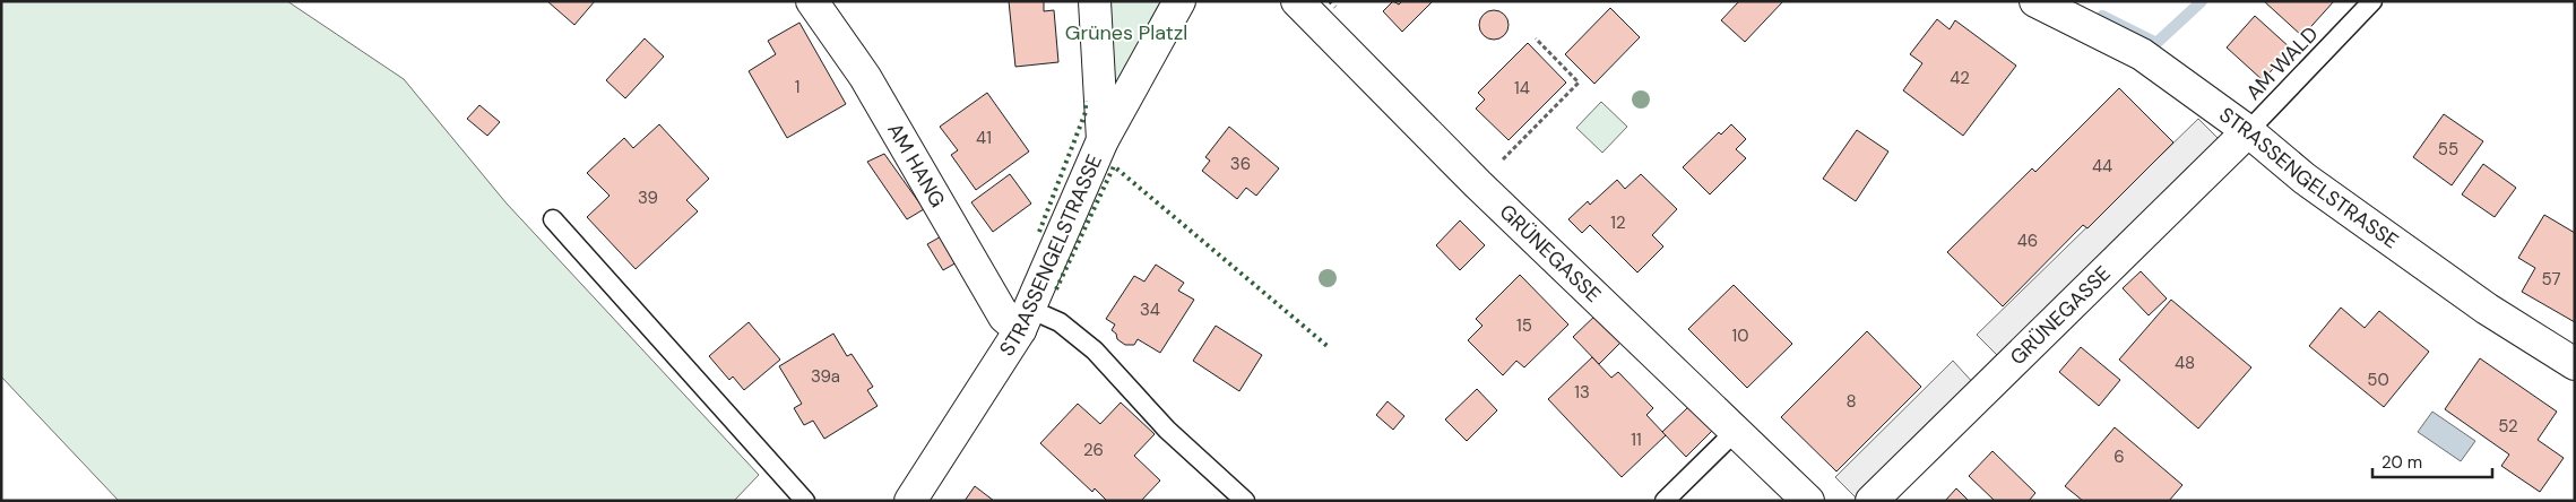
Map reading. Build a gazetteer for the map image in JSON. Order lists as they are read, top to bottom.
{
  "streets": {
    "street": ["AM HANG", "STRASSENGELSTRASSE", "GRÜNEGASSE"],
    "lane": ["AM WALD"]
  },
  "crossings": [
    ["AM WALD", "STRASSENGELSTRASSE"],
    ["AM WALD", "GRÜNEGASSE"],
    ["AM HANG", "STRASSENGELSTRASSE"],
    ["STRASSENGELSTRASSE", "GRÜNEGASSE"]
  ],
  "parks": ["Grünes Platzl"],
  "house_numbers": [
    "42",
    "1",
    "14",
    "41",
    "55",
    "36",
    "44",
    "39",
    "12",
    "46",
    "57",
    "34",
    "15",
    "10",
    "48",
    "39a",
    "50",
    "13",
    "8",
    "52",
    "11",
    "26",
    "6"
  ],
  "scale_bar": "20 m"
}
